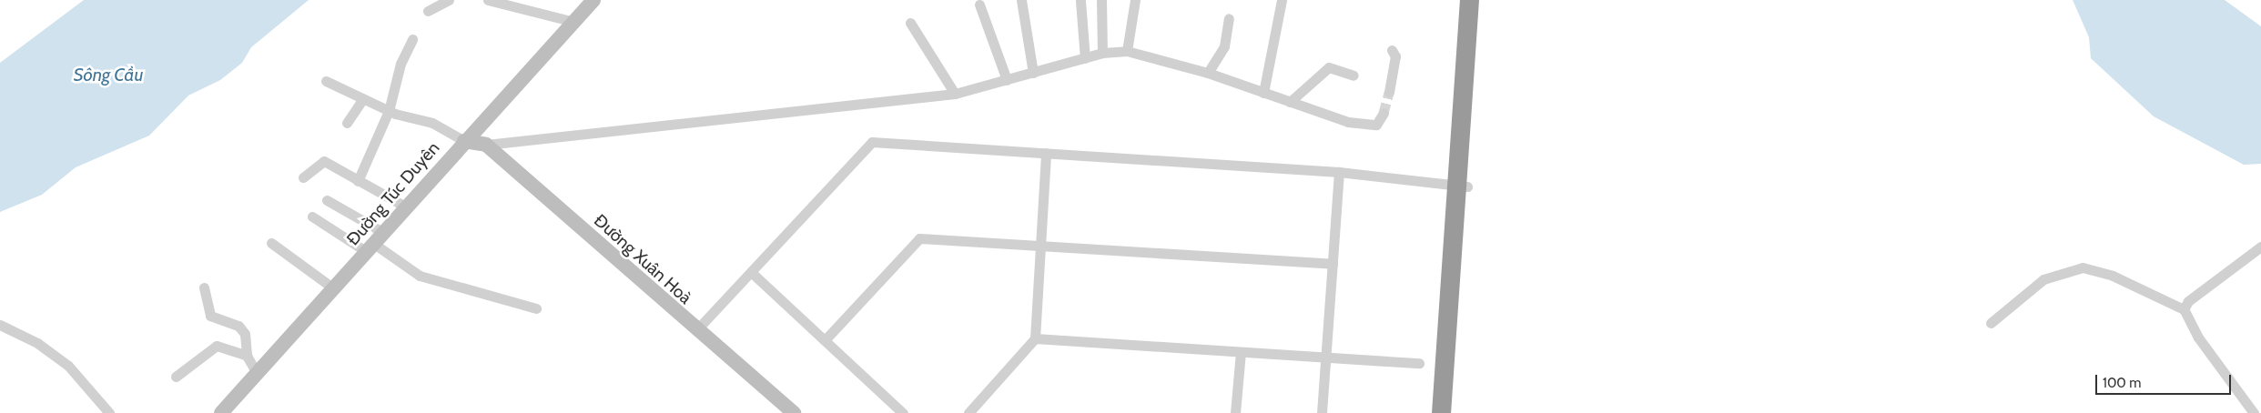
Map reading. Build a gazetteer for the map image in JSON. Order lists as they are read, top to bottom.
{
  "streets": {
    "street": ["Đường Túc Duyên", "Đường Xuân Hoà"]
  },
  "water": ["Sông Cầu"],
  "scale_bar": "100 m"
}
